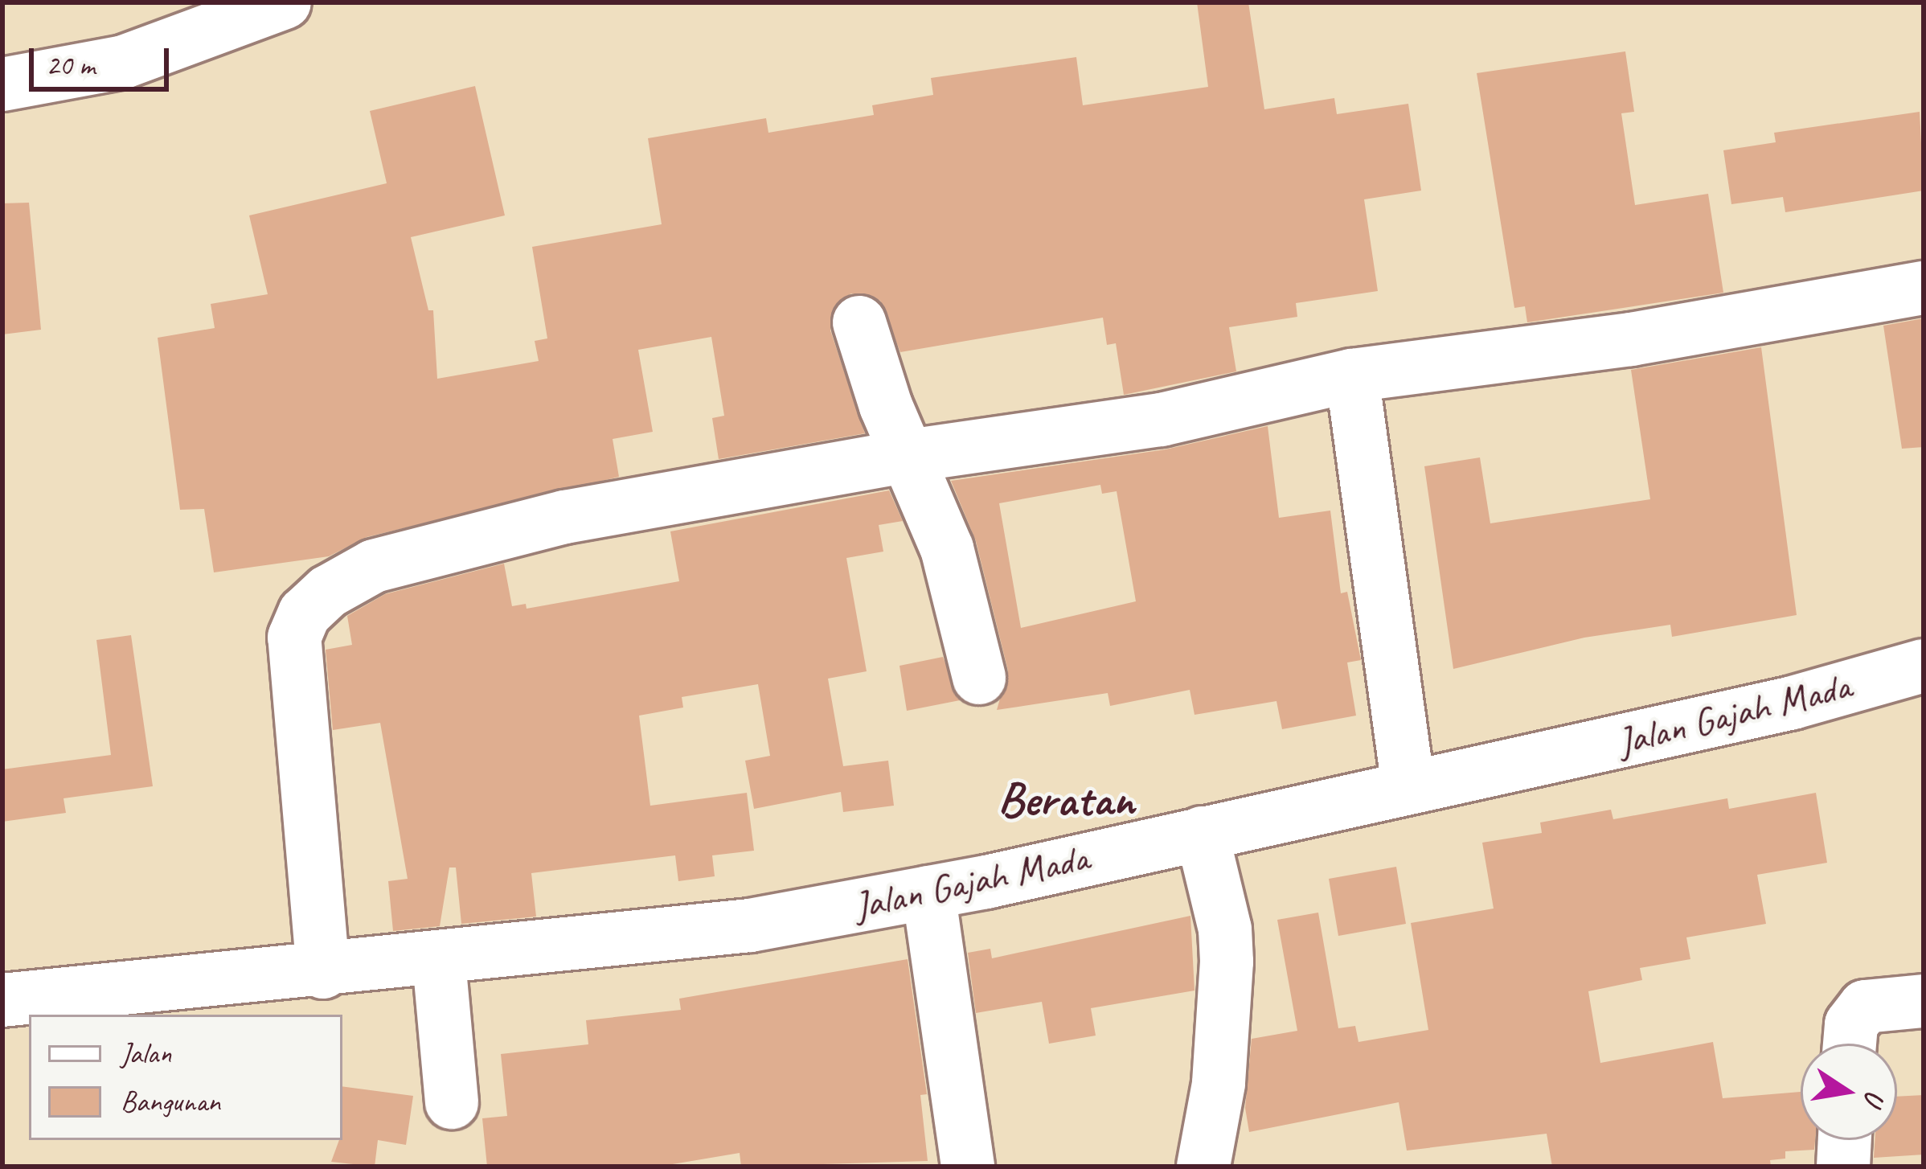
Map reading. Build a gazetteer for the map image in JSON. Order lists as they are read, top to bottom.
{
  "streets": {
    "main road": ["Jalan Gajah Mada"]
  },
  "districts": ["Beratan"],
  "legend": ["Jalan", "Bangunan"],
  "scale_bar": "20 m",
  "north": "right"
}
